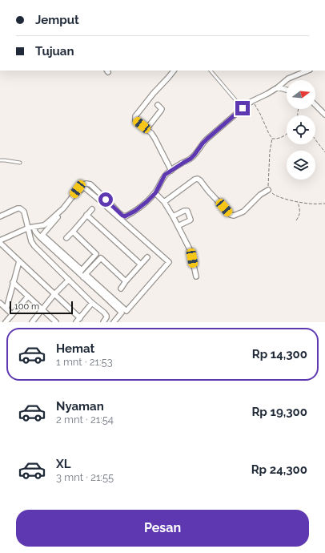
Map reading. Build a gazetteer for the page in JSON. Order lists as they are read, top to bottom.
{
  "scale_bar": "100 m",
  "north": "right",
  "page": {
    "banner": ["Jemput", "Tujuan"],
    "scale": "100 m",
    "list": [
      {
        "name": "Hemat",
        "note": "1 mnt · 21:53",
        "value": "Rp 14,300"
      },
      {
        "name": "Nyaman",
        "note": "2 mnt · 21:54",
        "value": "Rp 19,300"
      },
      {
        "name": "XL",
        "note": "3 mnt · 21:55",
        "value": "Rp 24,300"
      }
    ],
    "buttons": "Pesan"
  }
}
